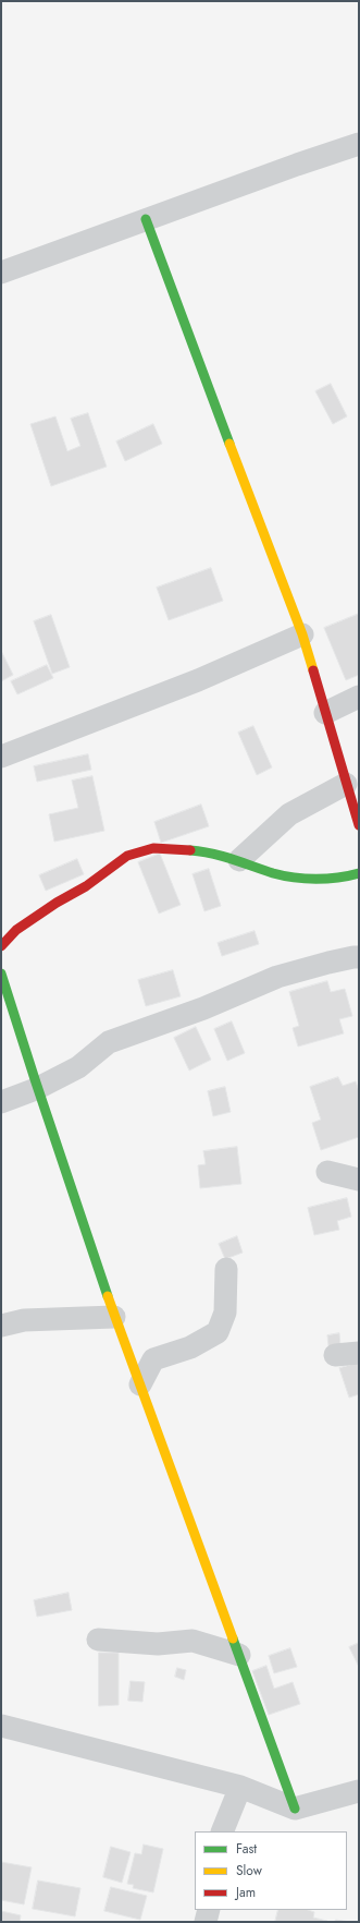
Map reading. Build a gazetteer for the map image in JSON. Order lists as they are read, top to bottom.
{
  "legend": ["Fast", "Slow", "Jam"]
}
